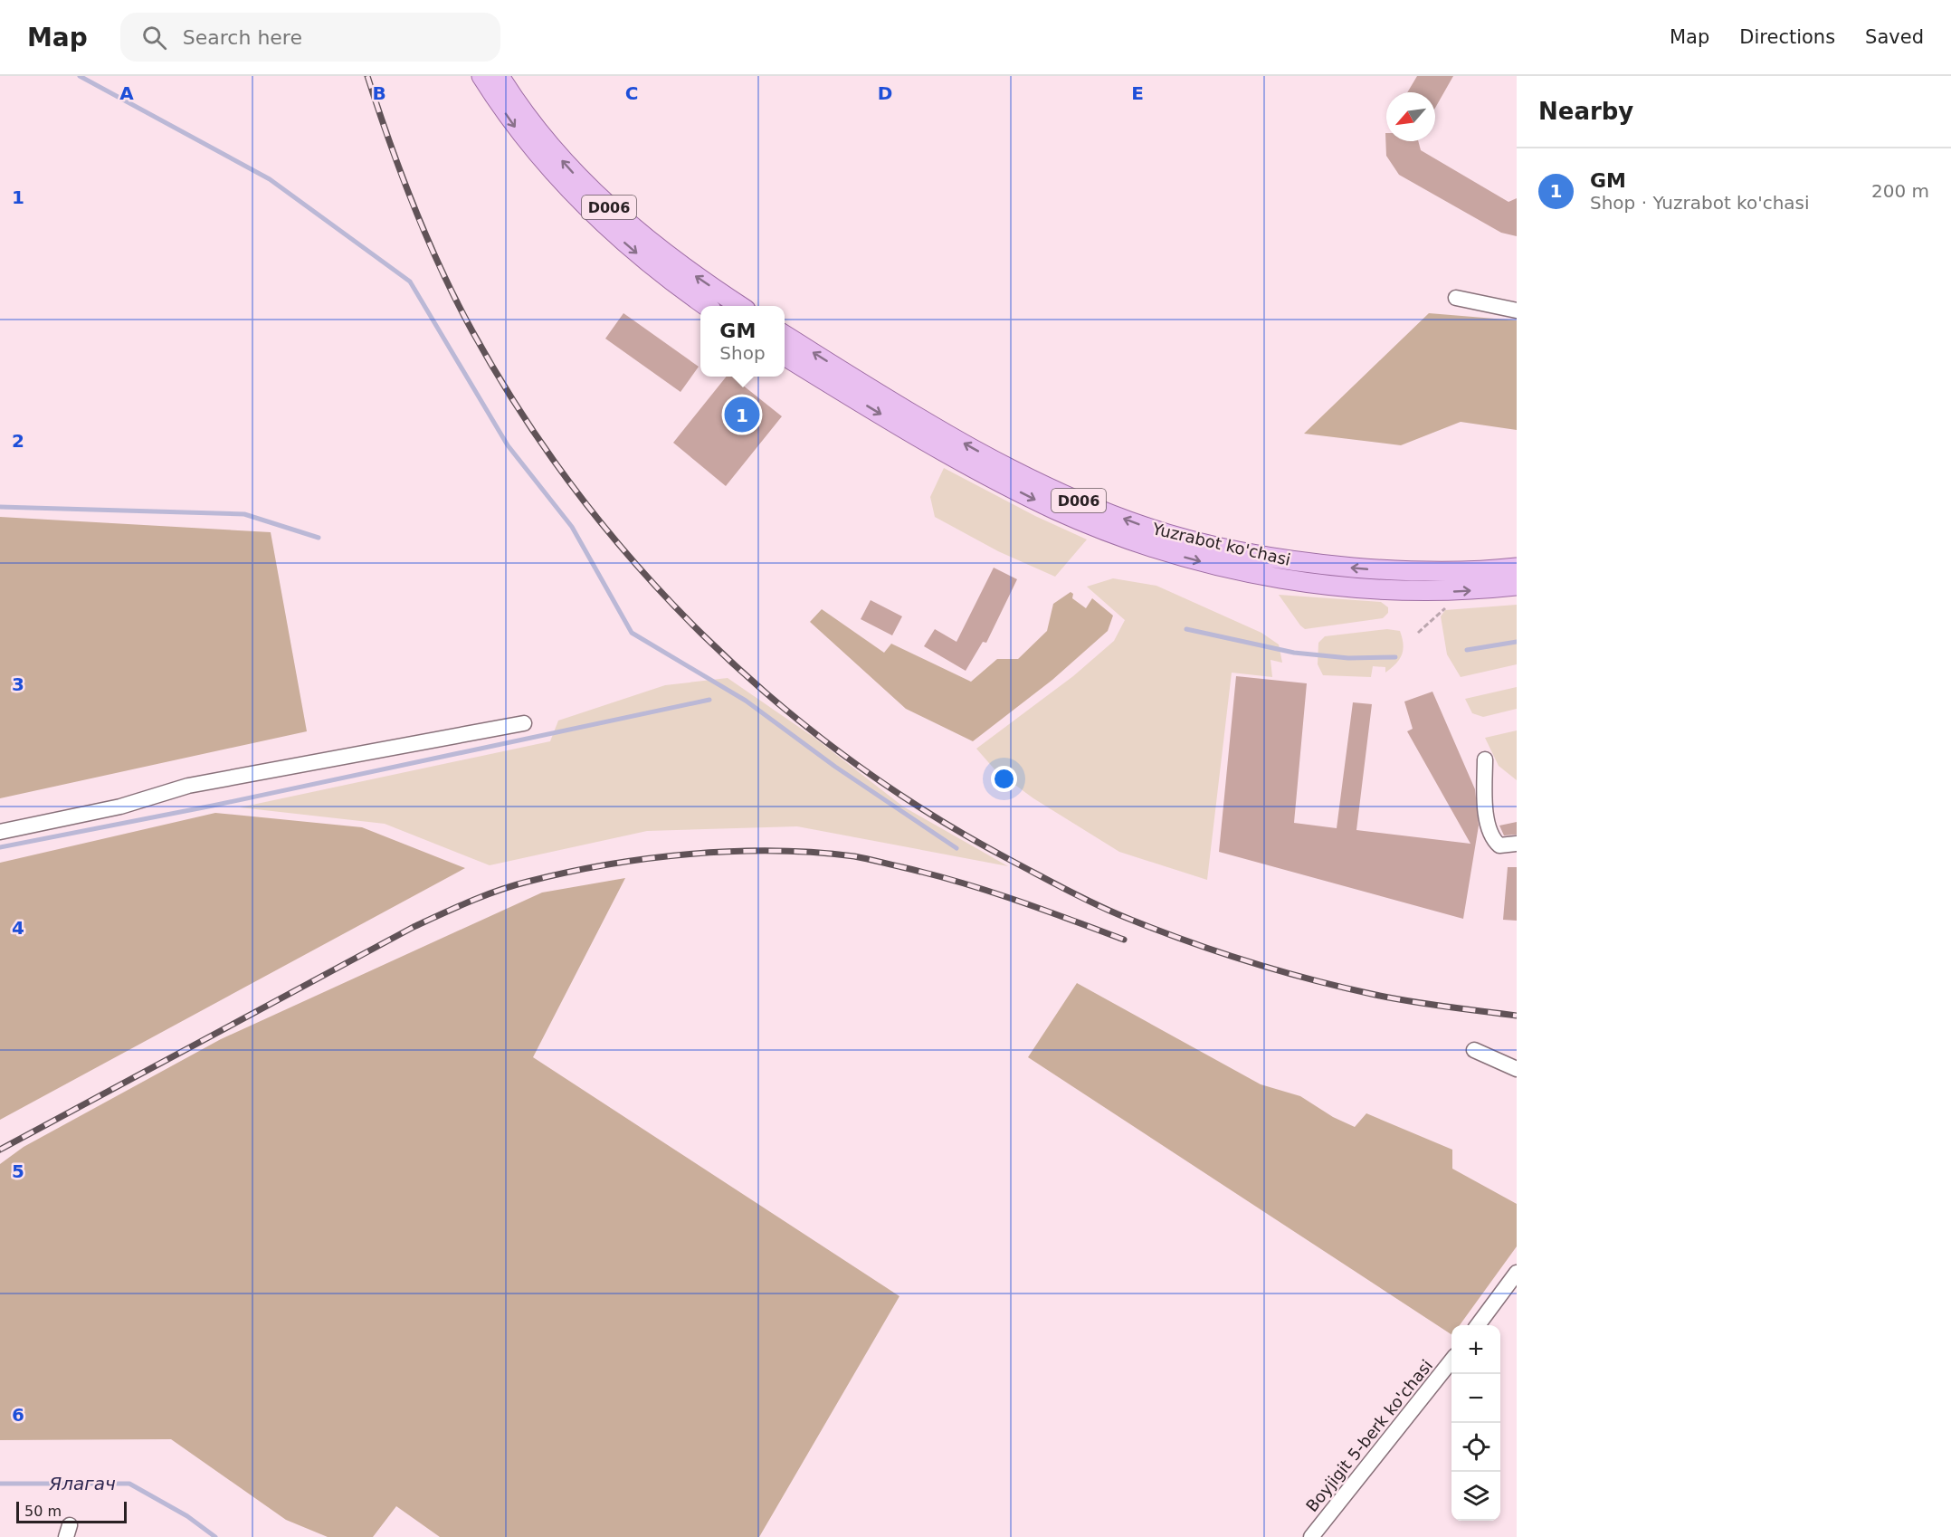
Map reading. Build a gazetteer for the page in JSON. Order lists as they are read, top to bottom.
{
  "streets": {
    "main road": ["D006", "Yuzrabot ko'chasi"],
    "street": ["Boyjigit 5-berk ko'chasi"]
  },
  "water": ["Ялагач"],
  "scale_bar": "50 m",
  "north": "bottom left",
  "page": {
    "header": "Map",
    "search": "Search here",
    "nav": ["Map", "Directions", "Saved"],
    "heading": "Nearby",
    "list": [
      {
        "mark": "1",
        "name": "GM",
        "note": "Shop · Yuzrabot ko'chasi",
        "value": "200 m"
      }
    ],
    "popup": ["GM", "Shop"],
    "pins": "1",
    "map_buttons": ["+", "−"],
    "scale": "50 m"
  },
  "grid": {
    "columns": [
      "A",
      "B",
      "C",
      "D",
      "E"
    ],
    "rows": [
      "1",
      "2",
      "3",
      "4",
      "5",
      "6"
    ]
  }
}
